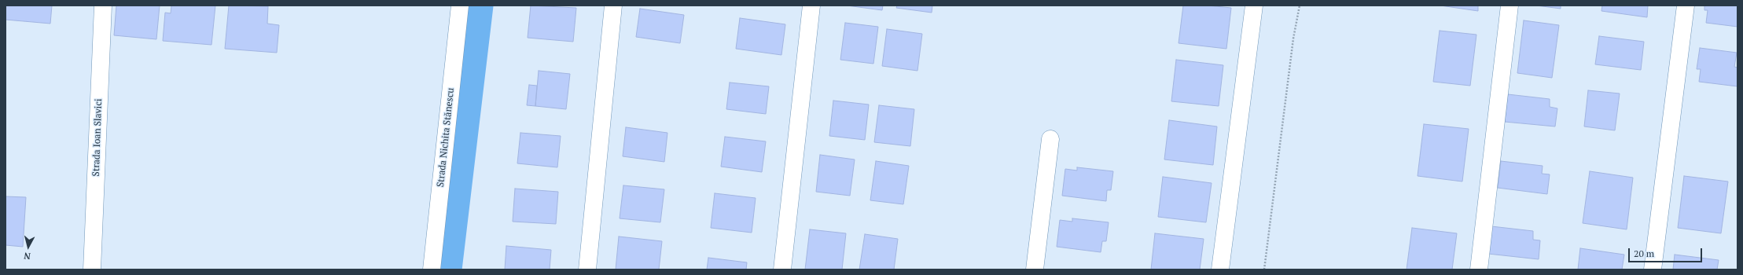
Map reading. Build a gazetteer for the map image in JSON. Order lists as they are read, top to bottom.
{
  "streets": {
    "street": ["Strada Ioan Slavici", "Strada Nichita Stănescu"]
  },
  "scale_bar": "20 m",
  "north": "bottom"
}
